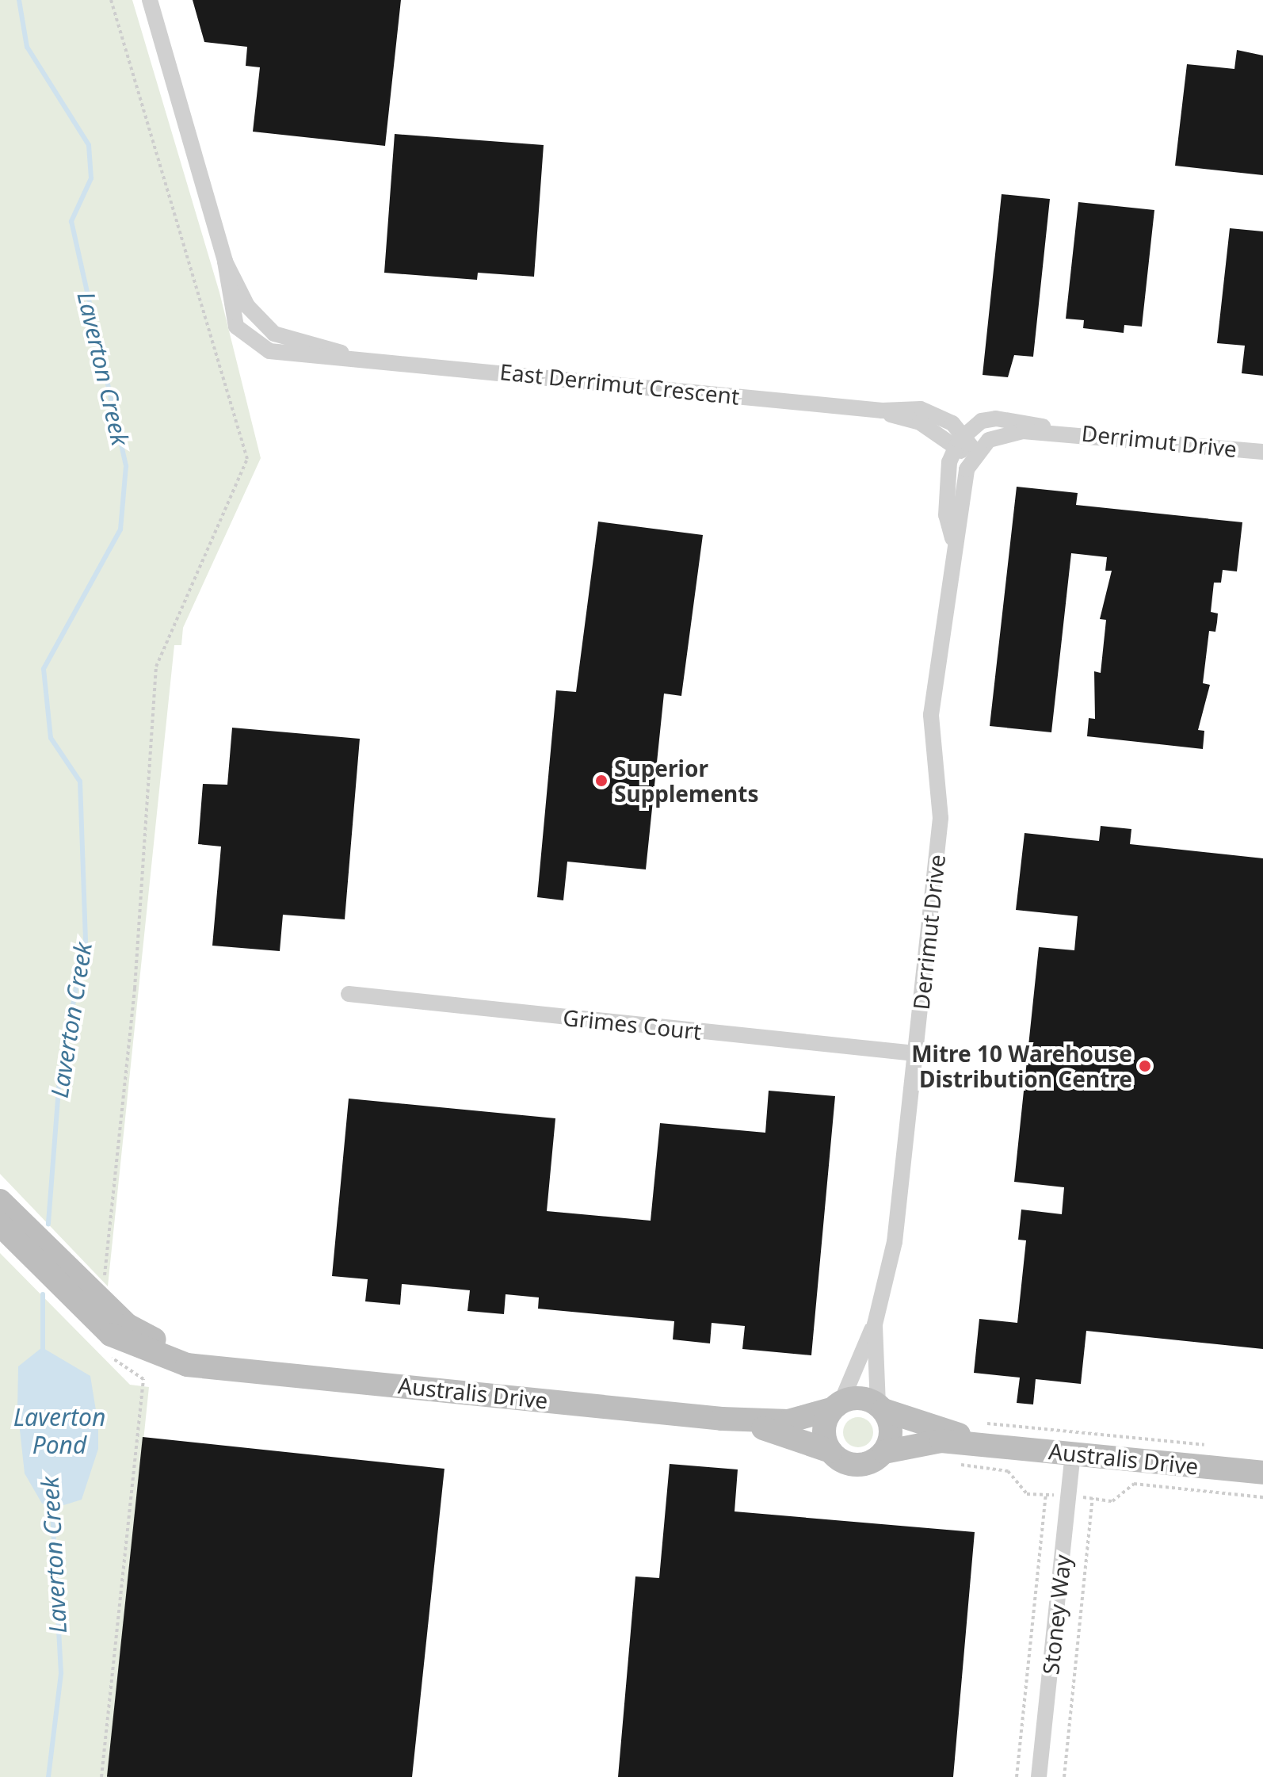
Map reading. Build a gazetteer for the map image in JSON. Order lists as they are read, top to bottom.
{
  "streets": {
    "street": [
      "East Derrimut Crescent",
      "Derrimut Drive",
      "Grimes Court",
      "Australis Drive",
      "Stoney Way"
    ]
  },
  "crossings": [
    ["East Derrimut Crescent", "Derrimut Drive"],
    ["Derrimut Drive", "Grimes Court"],
    ["Derrimut Drive", "Australis Drive"],
    ["Australis Drive", "Stoney Way"]
  ],
  "water": ["Laverton Creek", "Laverton Pond"],
  "places": ["Superior Supplements", "Mitre 10 Warehouse Distribution Centre"]
}
